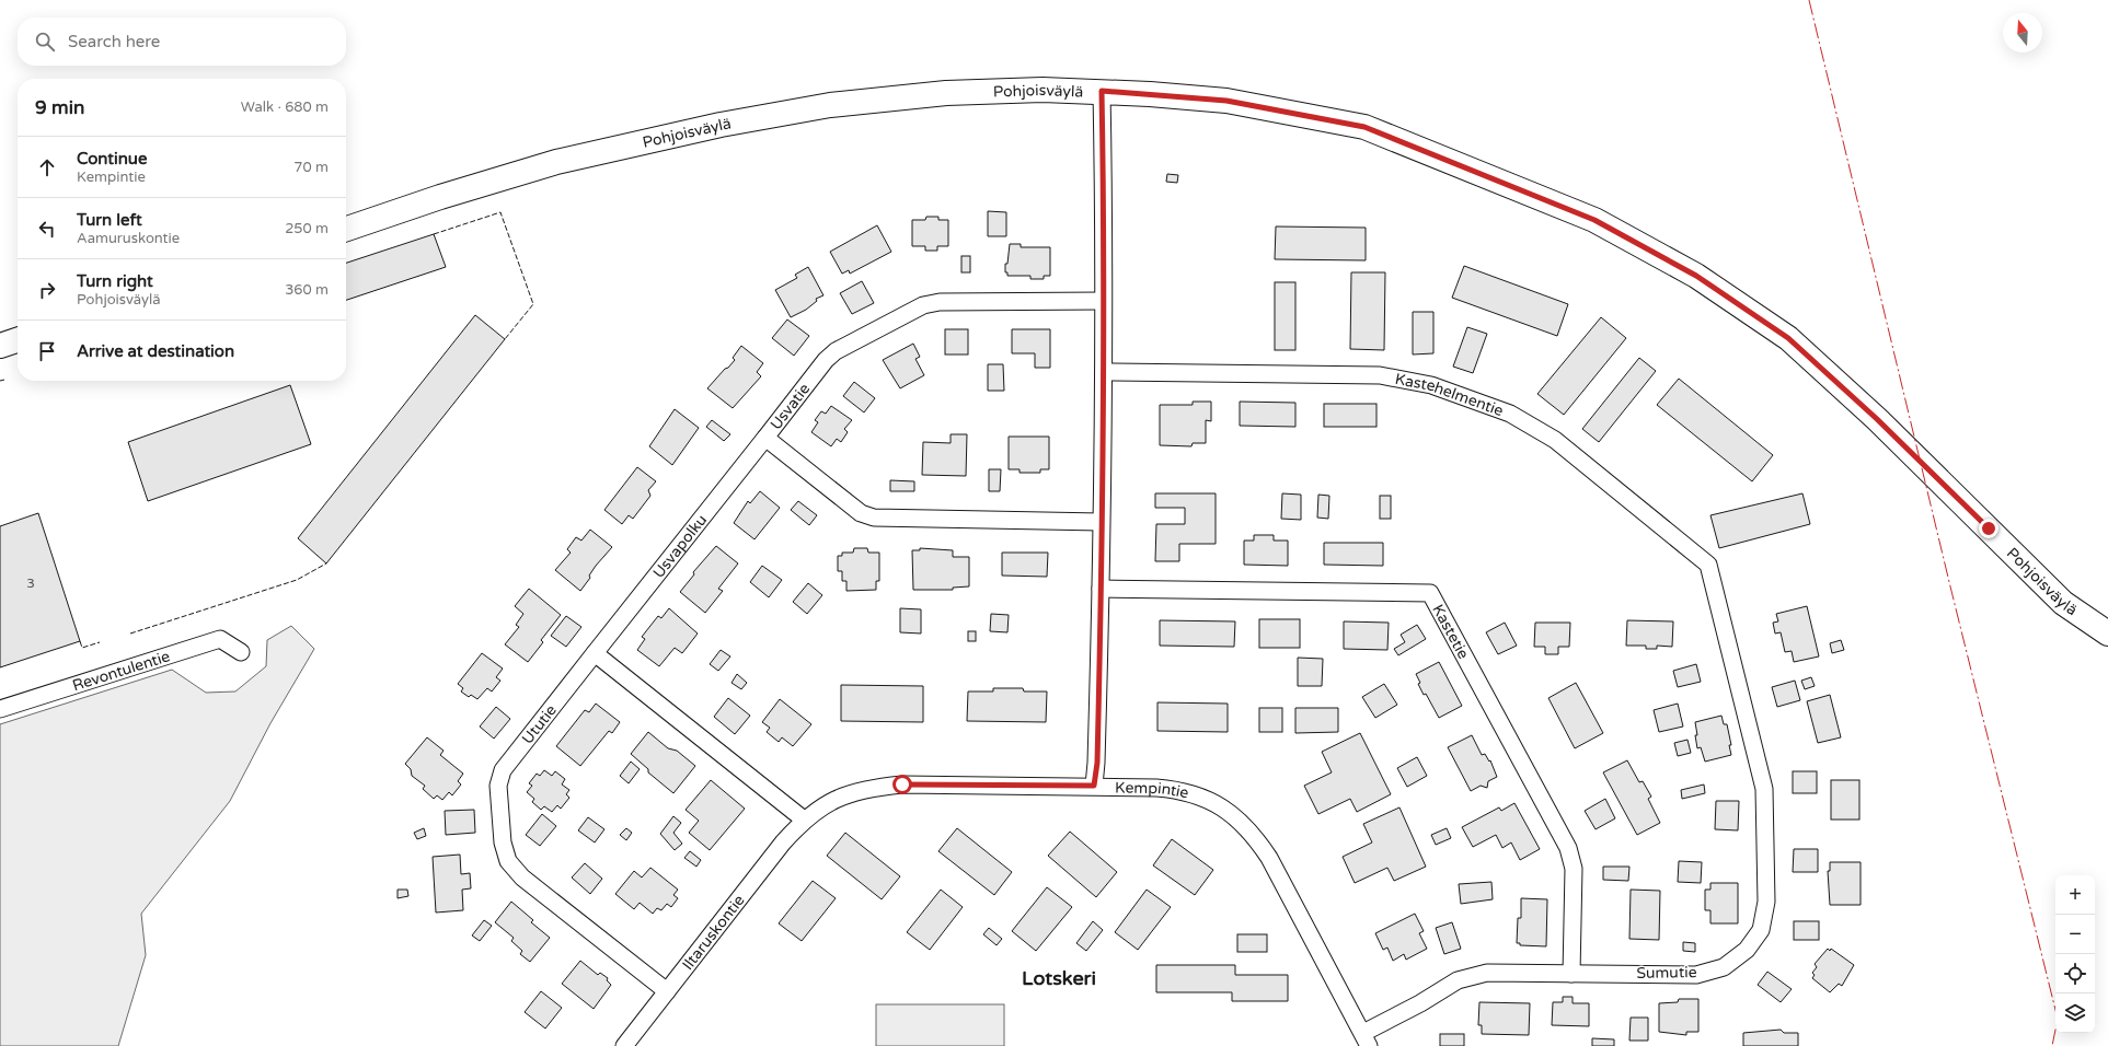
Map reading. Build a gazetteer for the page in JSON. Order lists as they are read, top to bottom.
{
  "streets": {
    "main road": ["Pohjoisväylä"],
    "street": [
      "Kastehelmentie",
      "Usvatie",
      "Usvapolku",
      "Kastetie",
      "Revontulentie",
      "Ututie",
      "Kempintie",
      "Iltaruskontie",
      "Sumutie"
    ]
  },
  "crossings": [
    ["Kastehelmentie", "Sumutie"],
    ["Usvatie", "Usvapolku"],
    ["Usvapolku", "Ututie"],
    ["Kastetie", "Sumutie"],
    ["Ututie", "Iltaruskontie"],
    ["Kempintie", "Iltaruskontie"],
    ["Kempintie", "Sumutie"]
  ],
  "districts": ["Lotskeri"],
  "house_numbers": ["3"],
  "north": "top",
  "page": {
    "search": "Search here",
    "heading": ["9 min", "Walk · 680 m"],
    "list": [
      ["Continue", "Kempintie", "70 m"],
      ["Turn left", "Aamuruskontie", "250 m"],
      ["Turn right", "Pohjoisväylä", "360 m"],
      "Arrive at destination"
    ],
    "map_buttons": ["+", "−"]
  }
}
